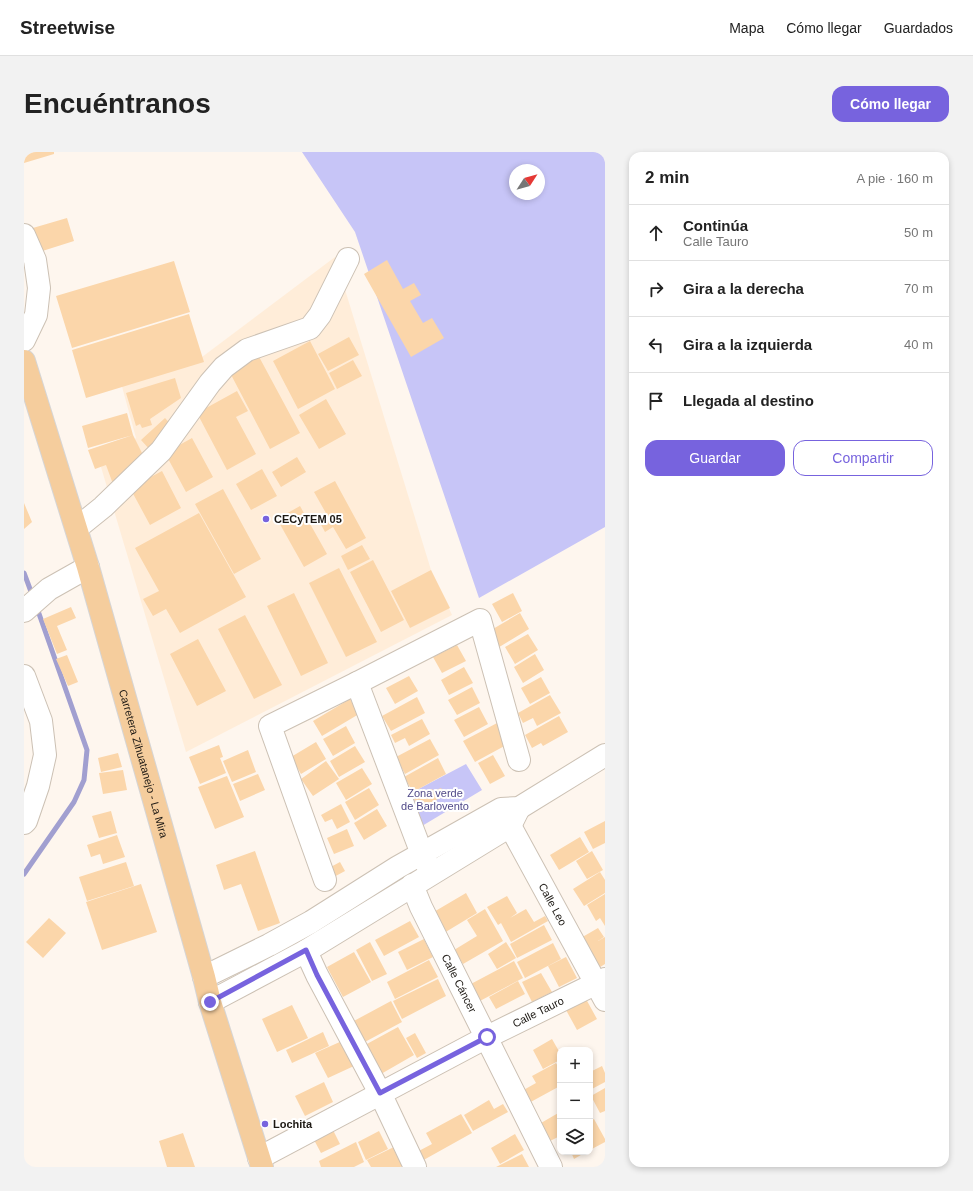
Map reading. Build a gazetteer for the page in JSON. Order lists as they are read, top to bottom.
{
  "streets": {
    "highway": ["Carretera Zihuatanejo - La Mira"],
    "street": ["Calle Leo", "Calle Cáncer", "Calle Tauro"]
  },
  "crossings": [
    ["Carretera Zihuatanejo - La Mira", "Calle Tauro"],
    ["Calle Leo", "Calle Tauro"],
    ["Calle Cáncer", "Calle Tauro"]
  ],
  "parks": ["Zona verde de Barlovento"],
  "places": ["CECyTEM 05", "Lochita"],
  "north": "top right",
  "page": {
    "header": "Streetwise",
    "nav": ["Mapa", "Cómo llegar", "Guardados"],
    "buttons": [
      "Cómo llegar",
      ["Guardar", "Compartir"]
    ],
    "title": "Encuéntranos",
    "heading": ["2 min", "A pie · 160 m"],
    "list": [
      ["Continúa", "Calle Tauro", "50 m"],
      ["Gira a la derecha", "70 m"],
      ["Gira a la izquierda", "40 m"],
      "Llegada al destino"
    ],
    "map_buttons": ["+", "−"]
  }
}
